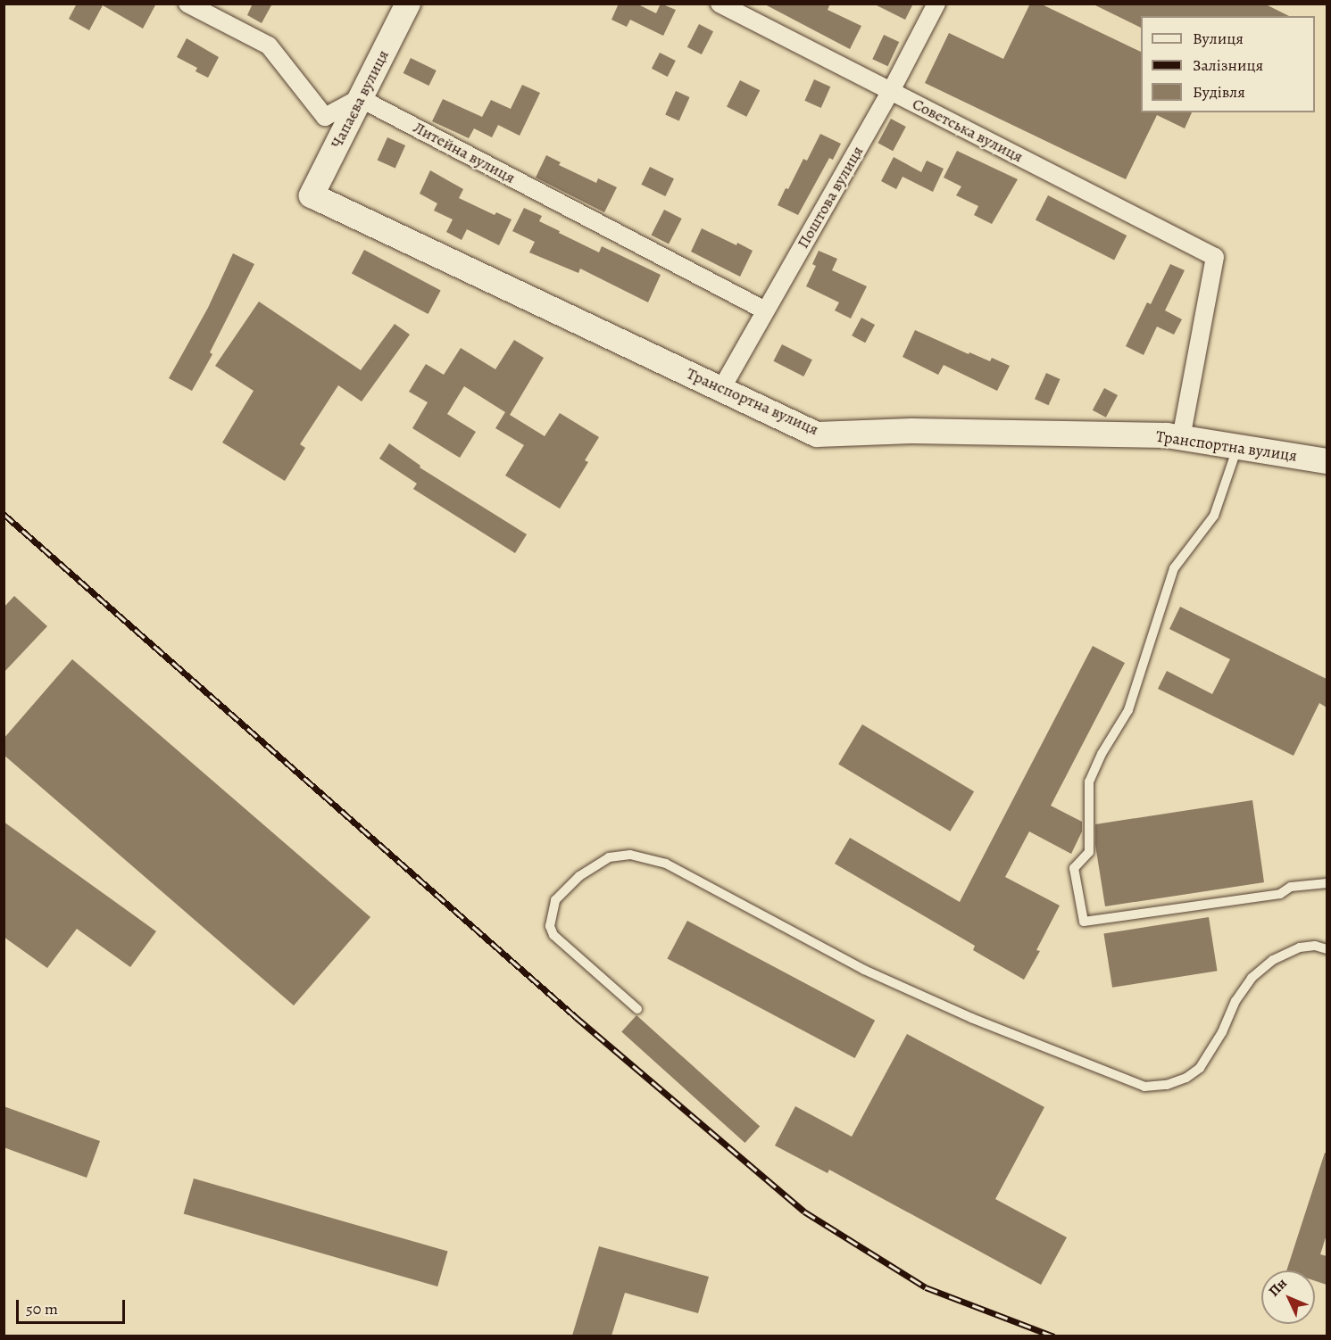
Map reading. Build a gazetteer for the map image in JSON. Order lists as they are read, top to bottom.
{
  "streets": {
    "street": [
      "Чапаєва вулиця",
      "Советська вулиця",
      "Литейна вулиця",
      "Поштова вулиця",
      "Транспортна вулиця"
    ]
  },
  "crossings": [
    ["Чапаєва вулиця", "Литейна вулиця"],
    ["Чапаєва вулиця", "Транспортна вулиця"],
    ["Советська вулиця", "Поштова вулиця"],
    ["Советська вулиця", "Транспортна вулиця"],
    ["Литейна вулиця", "Поштова вулиця"],
    ["Поштова вулиця", "Транспортна вулиця"]
  ],
  "legend": ["Вулиця", "Залізниця", "Будівля"],
  "scale_bar": "50 m",
  "north": "top left"
}
